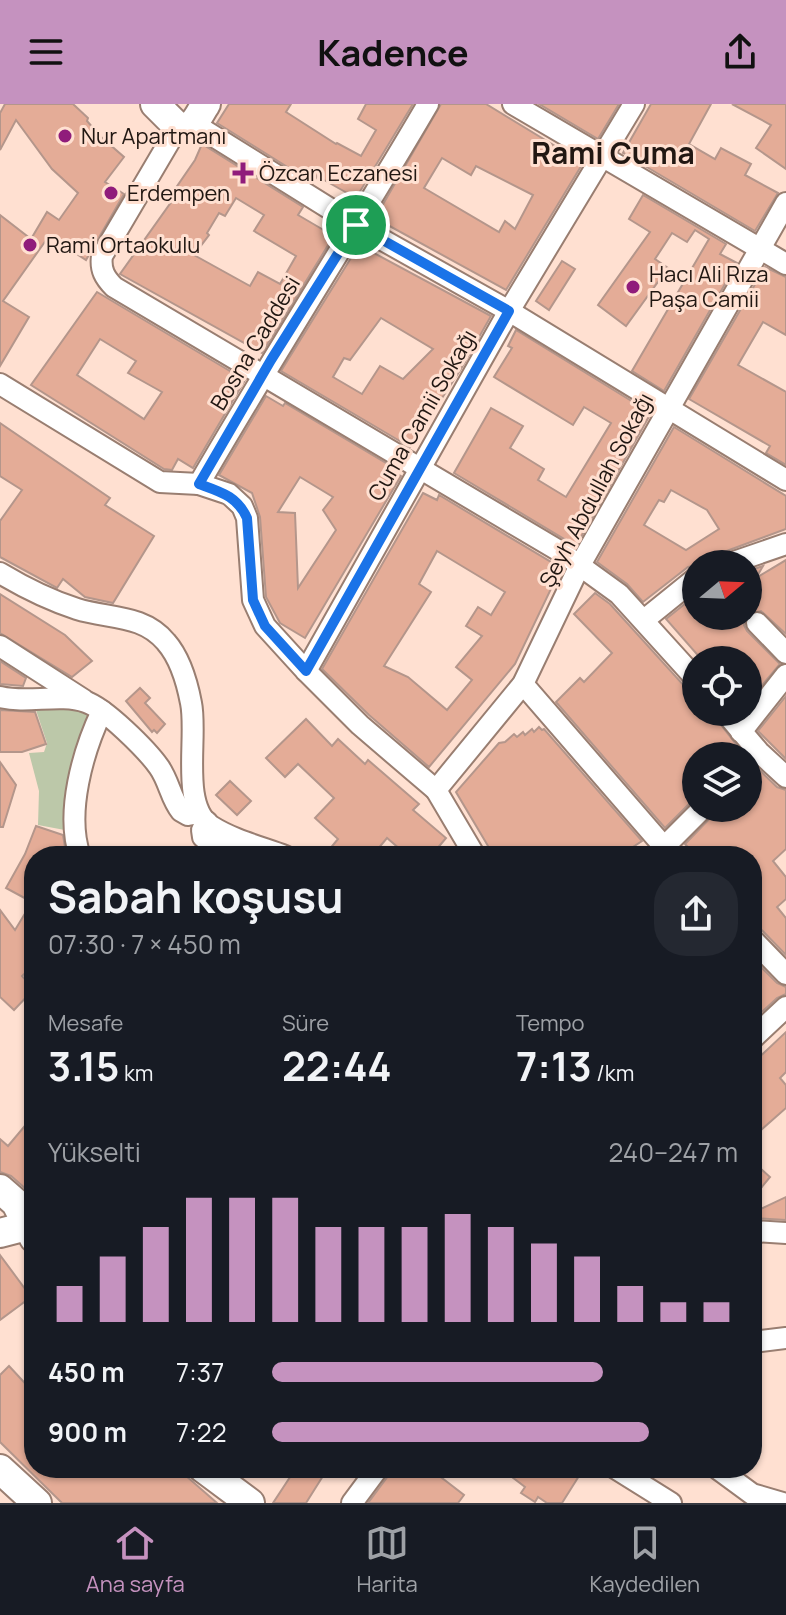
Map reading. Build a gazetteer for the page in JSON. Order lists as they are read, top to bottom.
{
  "streets": {
    "street": ["Bosna Caddesi", "Cuma Camii Sokağı", "Şeyh Abdullah Sokağı"]
  },
  "districts": ["Rami Cuma"],
  "places": {
    "other": [
      "Nur Apartmanı",
      "Erdempen",
      "Rami Ortaokulu",
      "Hacı Ali Rıza Paşa Camii"
    ],
    "health": ["Özcan Eczanesi"]
  },
  "north": "right",
  "page": {
    "header": "Kadence",
    "heading": ["Sabah koşusu", "07:30 · 7 × 450 m"],
    "stats": [
      ["Mesafe", "3.15 km"],
      ["Süre", "22:44"],
      ["Tempo", "7:13 /km"]
    ],
    "chart": ["Yükselti", "240–247 m"],
    "list": [
      {
        "name": "450 m",
        "note": "7:37"
      },
      {
        "name": "900 m",
        "note": "7:22"
      }
    ],
    "tabs": ["Ana sayfa", "Harita", "Kaydedilen"]
  }
}
